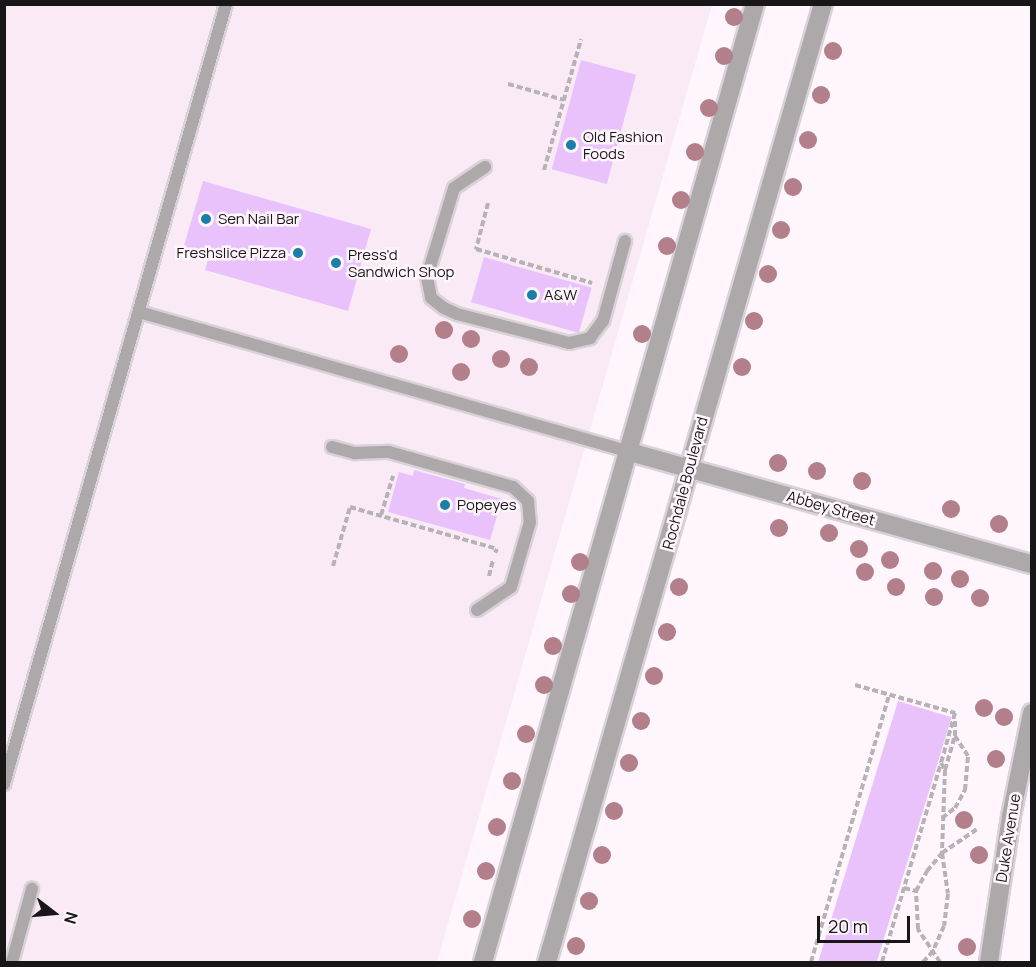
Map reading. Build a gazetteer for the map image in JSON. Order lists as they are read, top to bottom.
{
  "streets": {
    "street": ["Rochdale Boulevard", "Abbey Street", "Duke Avenue"]
  },
  "crossings": [
    ["Rochdale Boulevard", "Abbey Street"]
  ],
  "places": [
    "Old Fashion Foods",
    "Sen Nail Bar",
    "Freshslice Pizza",
    "Press'd Sandwich Shop",
    "A&W",
    "Popeyes"
  ],
  "scale_bar": "20 m",
  "north": "right"
}
